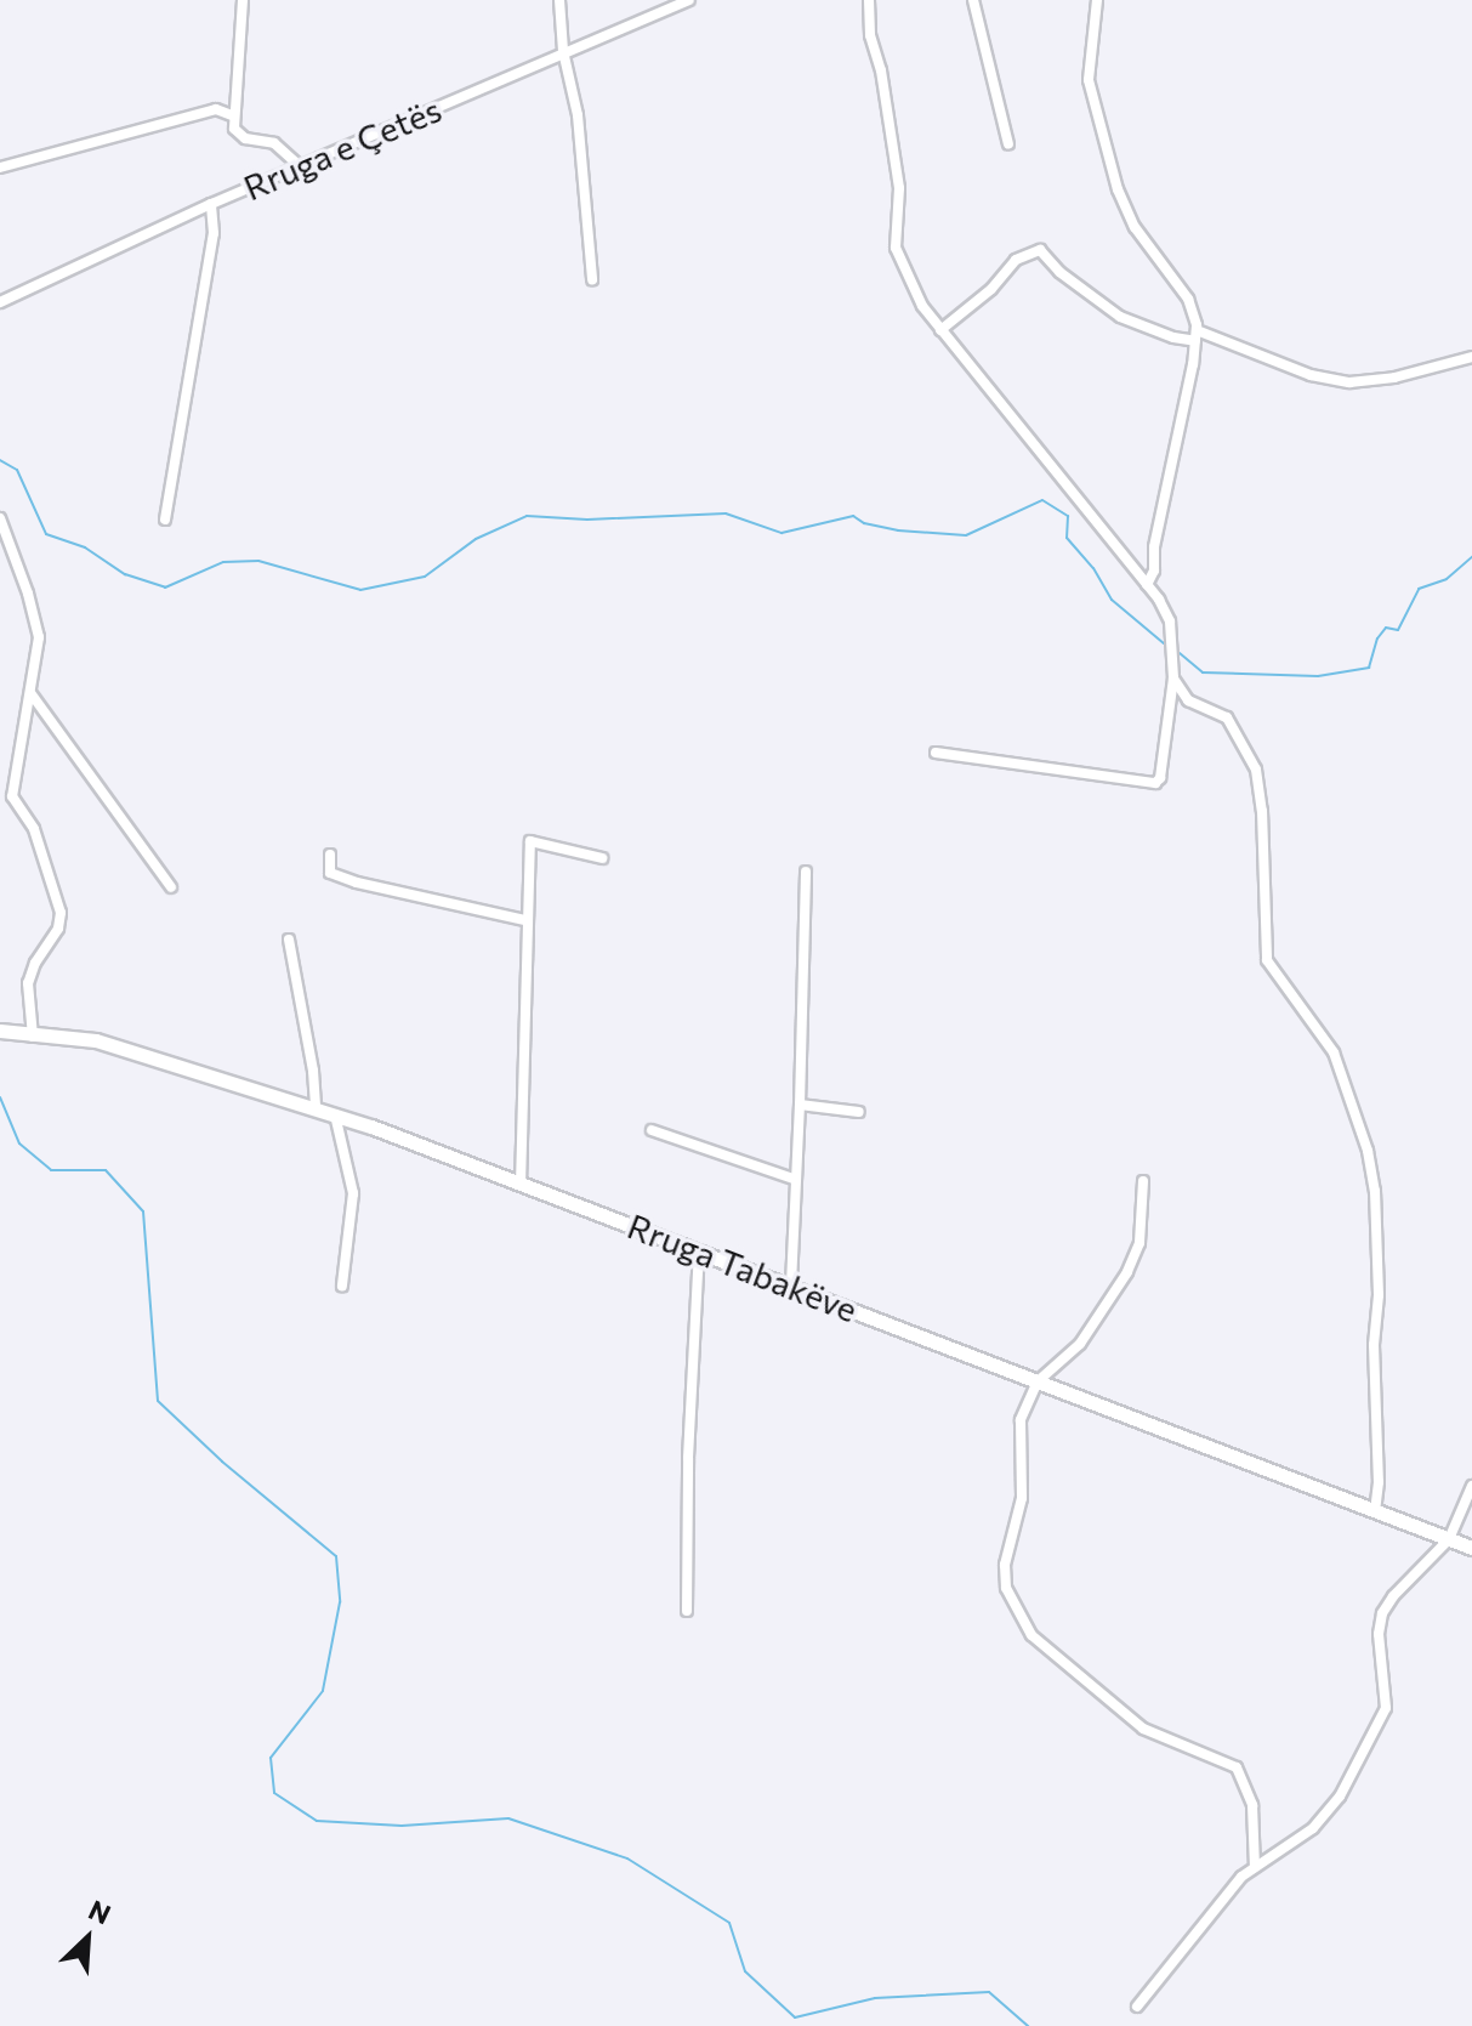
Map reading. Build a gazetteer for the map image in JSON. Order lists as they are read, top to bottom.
{
  "streets": {
    "street": ["Rruga e Çetës", "Rruga Tabakëve"]
  },
  "north": "top right"
}
